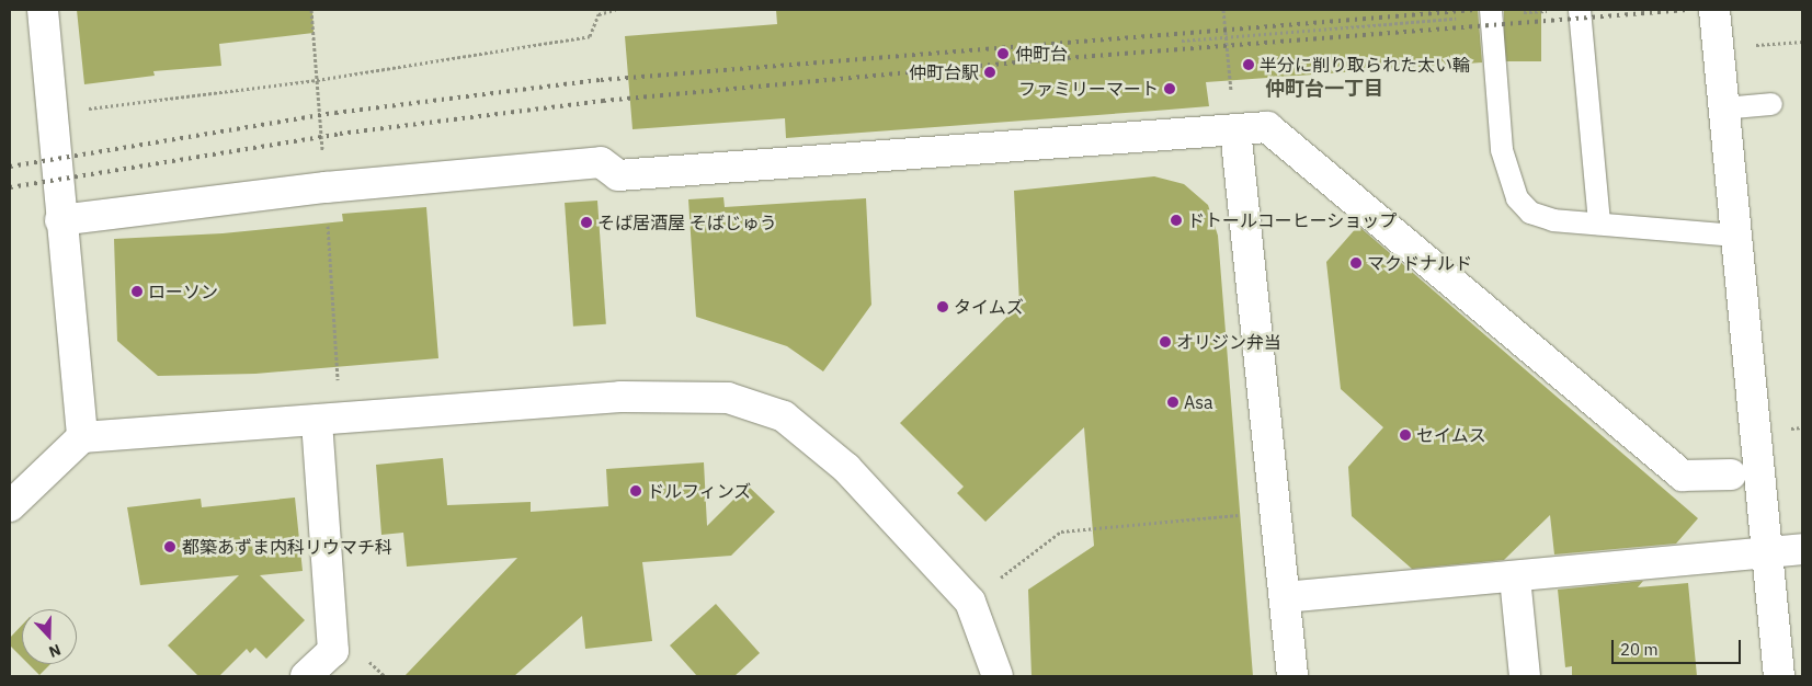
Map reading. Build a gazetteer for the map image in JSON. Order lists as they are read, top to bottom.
{
  "districts": ["仲町台一丁目"],
  "places": [
    "仲町台",
    "半分に削り取られた太い輪",
    "仲町台駅",
    "ファミリーマート",
    "ドトールコーヒーショップ",
    "そば居酒屋 そばじゅう",
    "マクドナルド",
    "ローソン",
    "タイムズ",
    "オリジン弁当",
    "Asa",
    "セイムス",
    "ドルフィンズ",
    "都築あずま内科リウマチ科"
  ],
  "scale_bar": "20 m",
  "north": "bottom"
}
